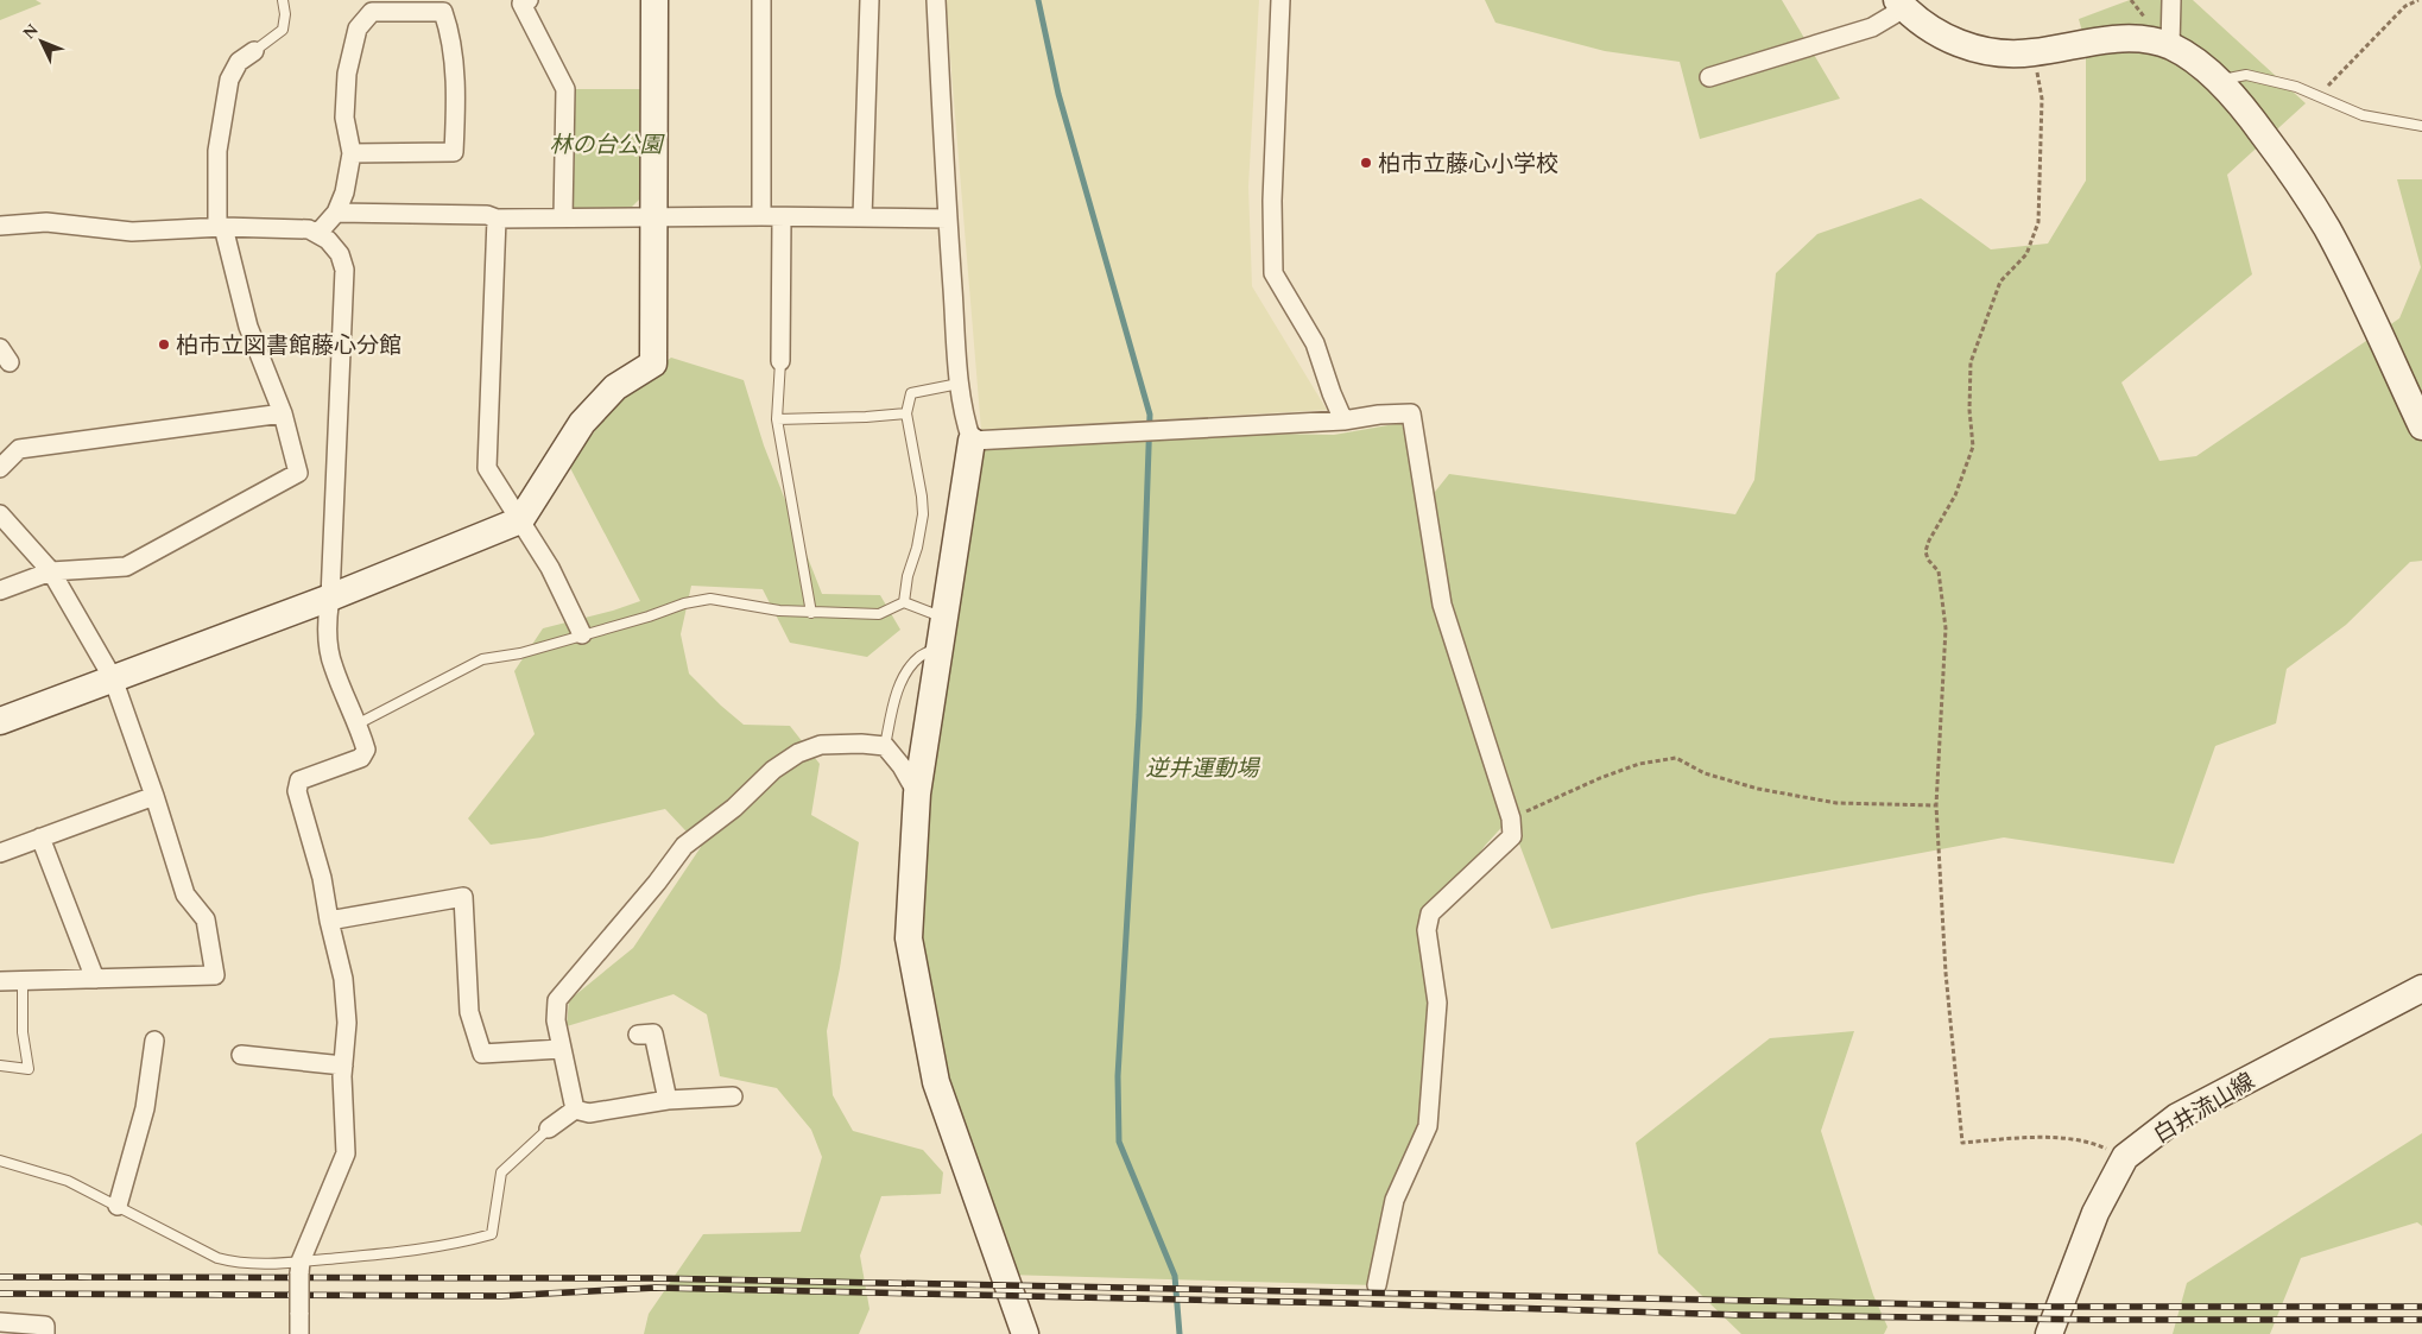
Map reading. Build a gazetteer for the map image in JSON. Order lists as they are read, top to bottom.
{
  "streets": {
    "street": ["白井流山線"]
  },
  "parks": ["林の台公園", "逆井運動場"],
  "places": ["柏市立藤心小学校", "柏市立図書館藤心分館"],
  "north": "top left"
}
